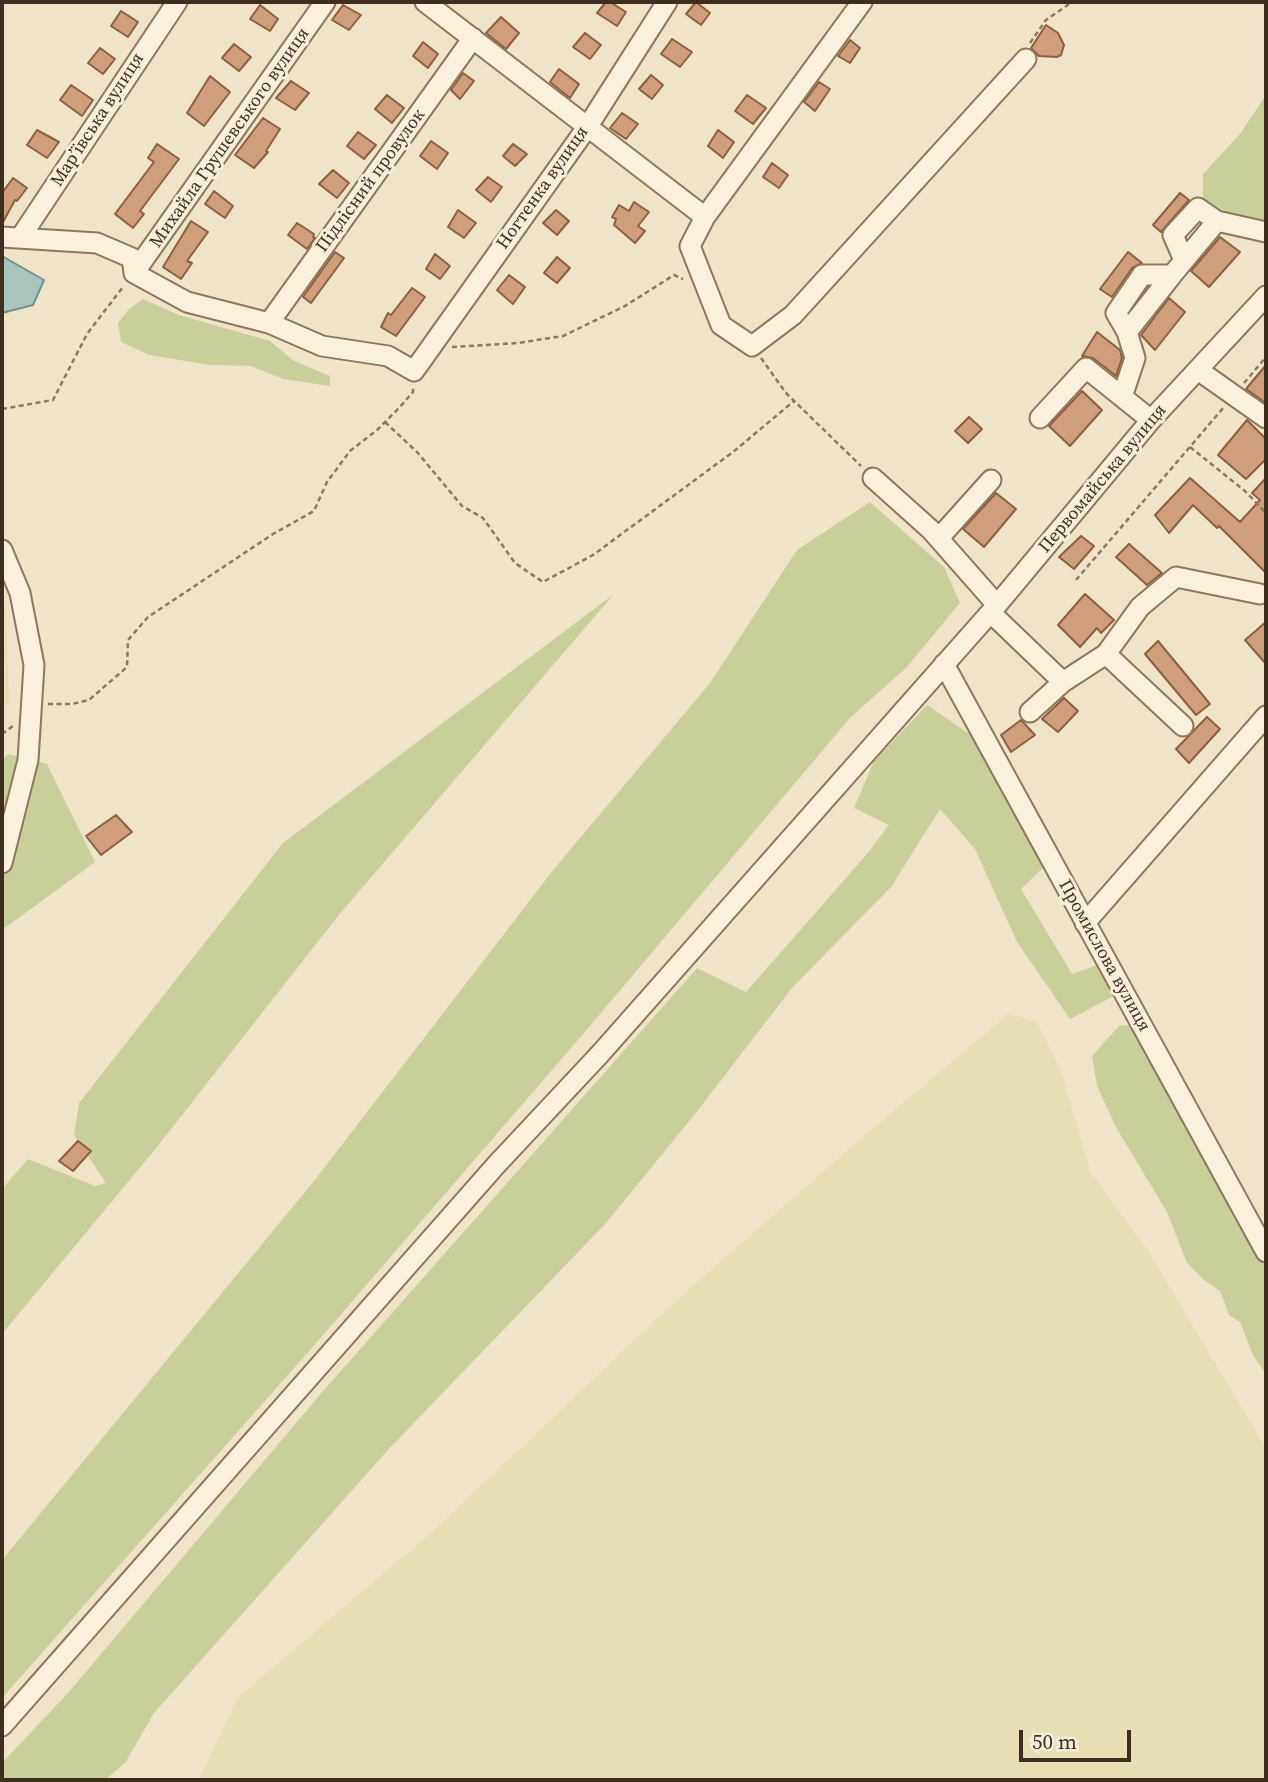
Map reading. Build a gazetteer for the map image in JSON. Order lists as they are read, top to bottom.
{
  "streets": {
    "street": [
      "Мар’ївська вулиця",
      "Михайла Грушевського вулиця",
      "Підлісний провулок",
      "Ногтенка вулиця",
      "Первомайська вулиця",
      "Промислова вулиця"
    ]
  },
  "crossings": [
    ["Первомайська вулиця", "Промислова вулиця"]
  ],
  "scale_bar": "50 m"
}
